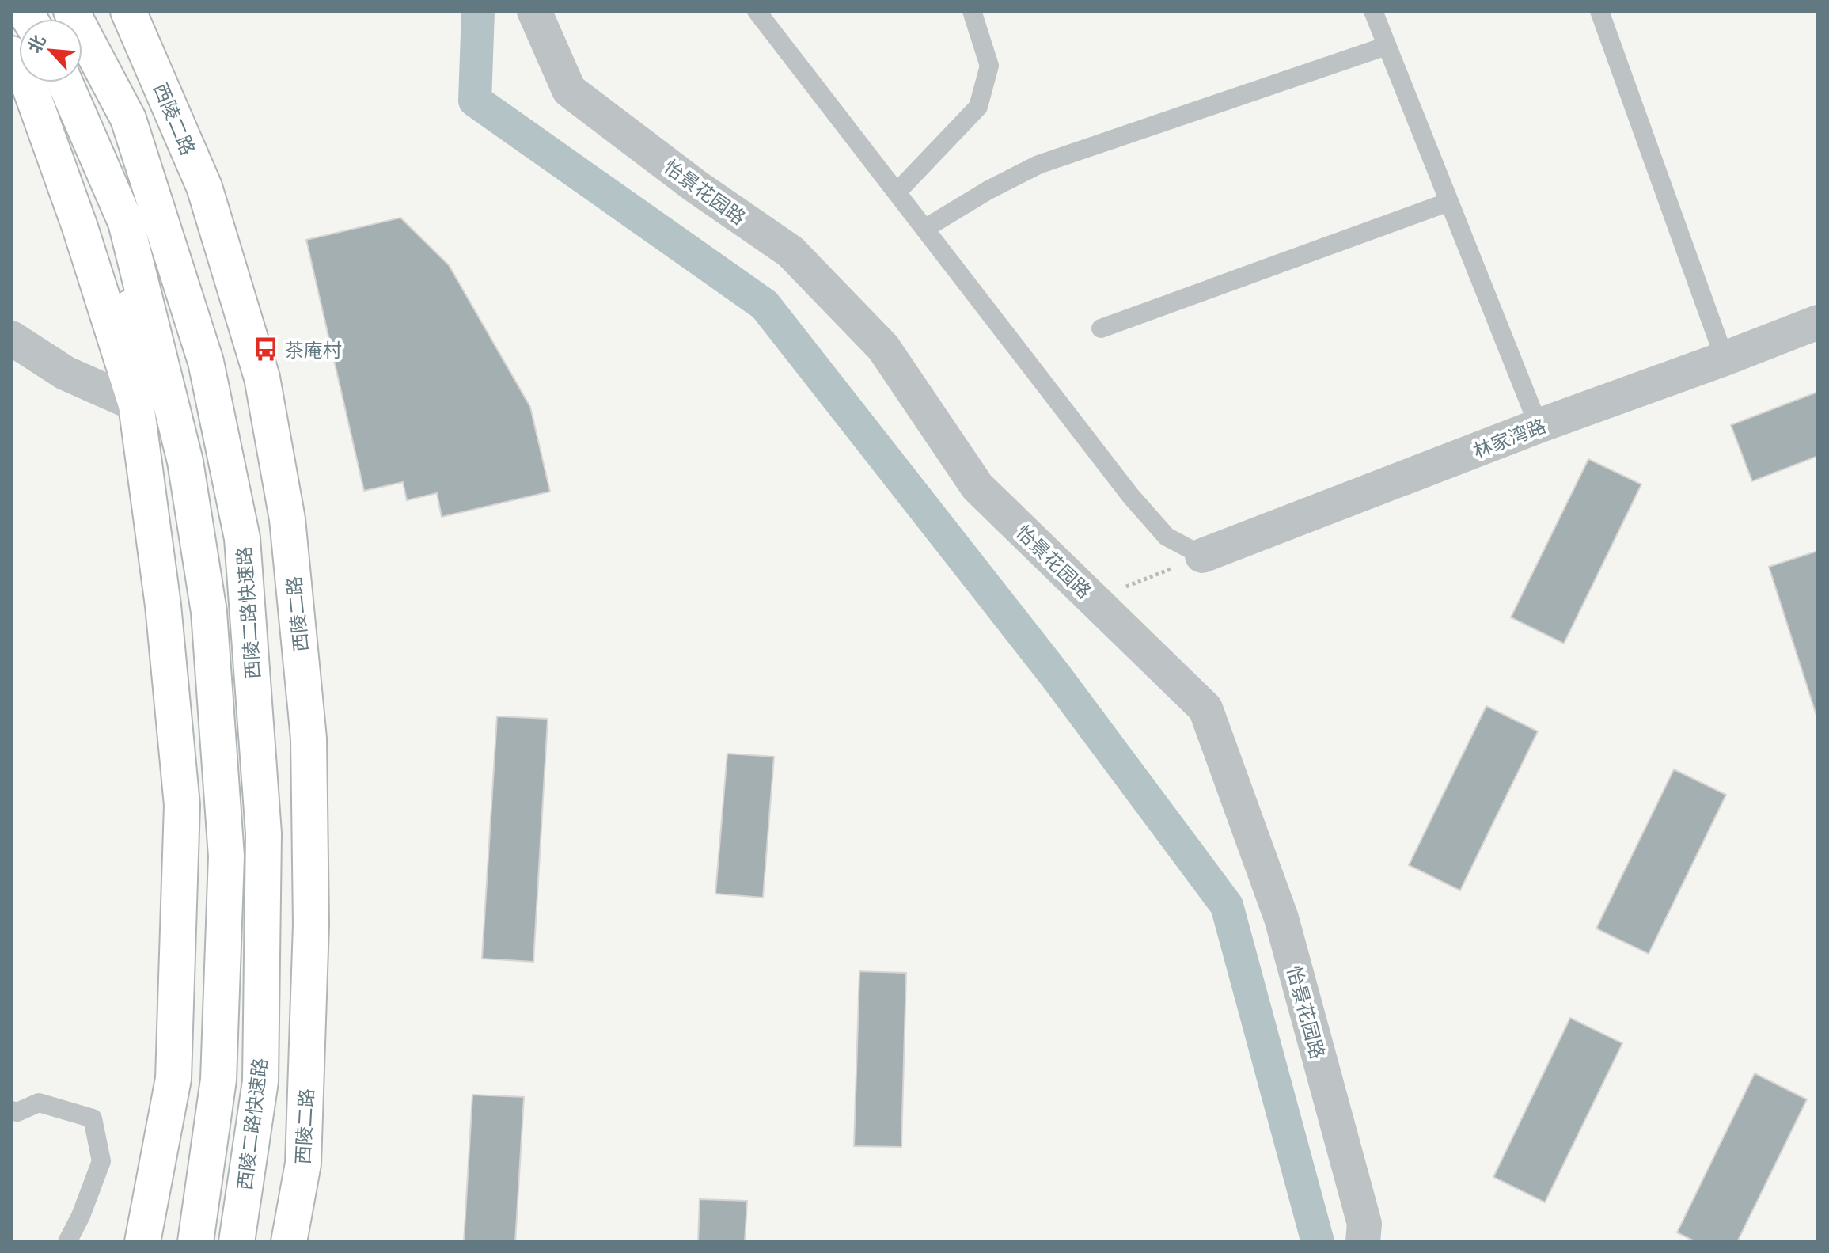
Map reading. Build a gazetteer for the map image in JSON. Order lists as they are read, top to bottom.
{
  "streets": {
    "main road": ["西陵二路", "西陵二路快速路"],
    "street": ["怡景花园路", "林家湾路"]
  },
  "places": {
    "bus stop": ["茶庵村"]
  },
  "north": "top left"
}
